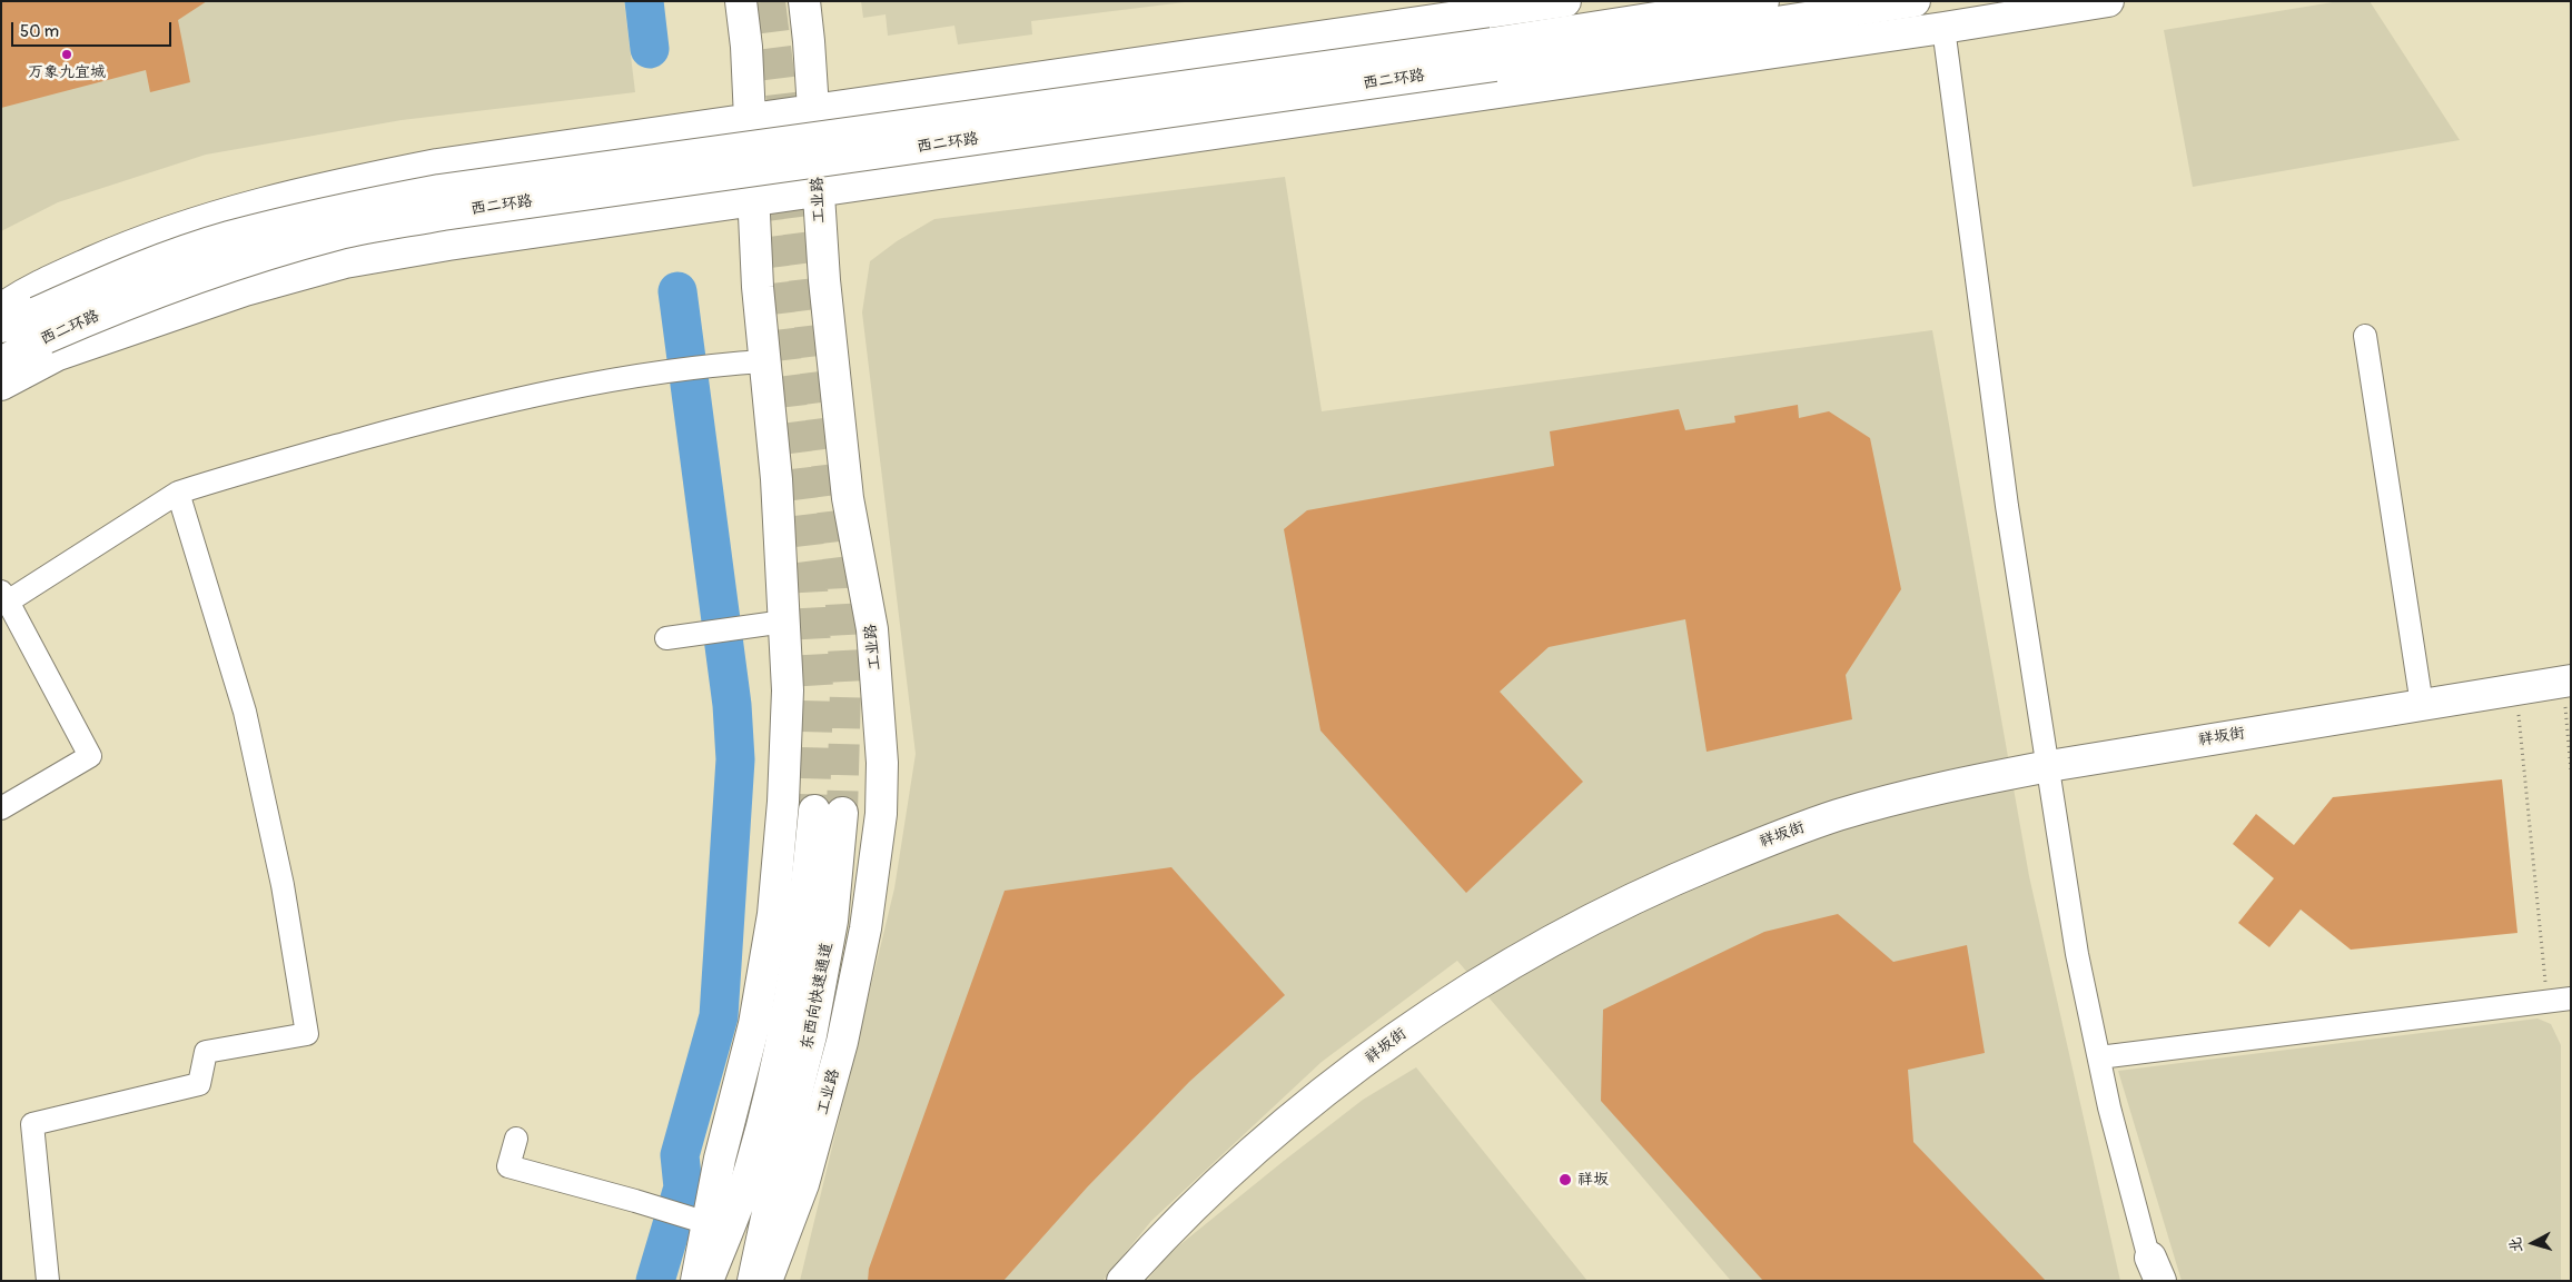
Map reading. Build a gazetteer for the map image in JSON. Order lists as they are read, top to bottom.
{
  "streets": {
    "main road": [
      "西二环路",
      "工业路",
      "祥坂街",
      "东西向快速通道"
    ]
  },
  "places": ["万象九宜城", "祥坂"],
  "scale_bar": "50 m",
  "north": "left"
}
